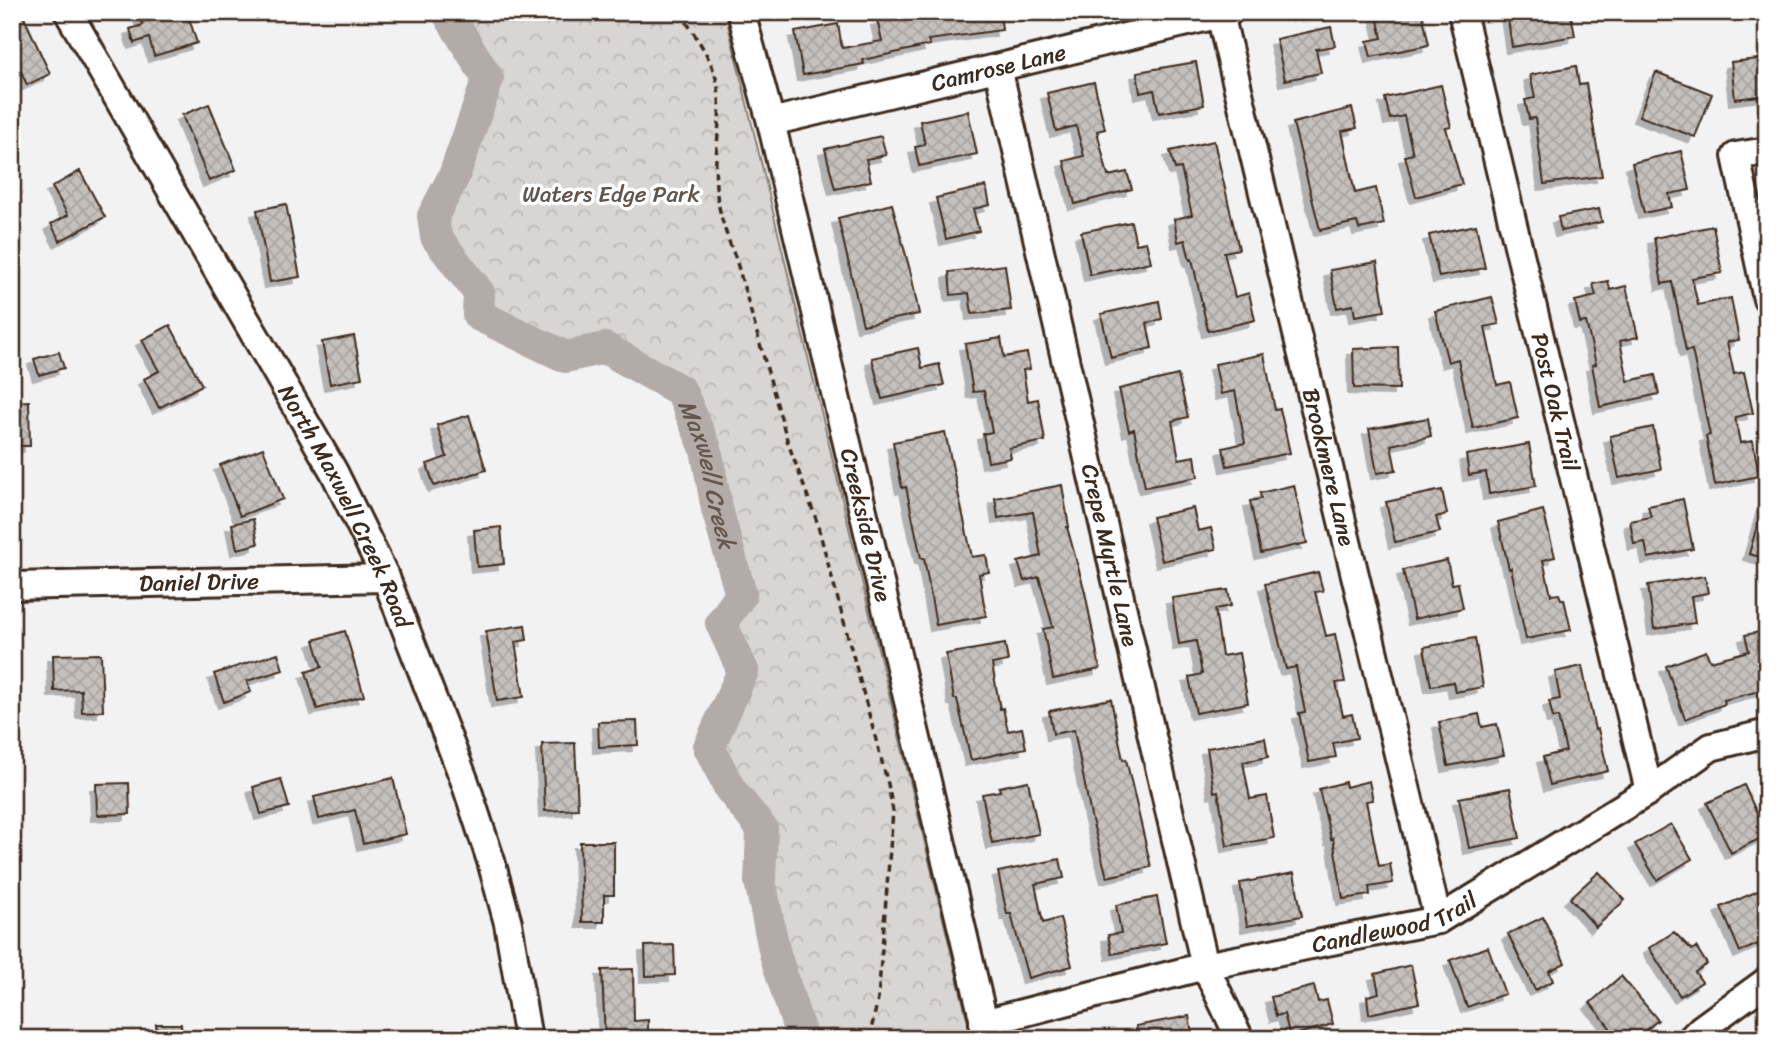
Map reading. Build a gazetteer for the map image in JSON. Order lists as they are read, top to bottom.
{
  "streets": {
    "street": [
      "Camrose Lane",
      "Post Oak Trail",
      "Brookmere Lane",
      "North Maxwell Creek Road",
      "Creekside Drive",
      "Crepe Myrtle Lane",
      "Daniel Drive",
      "Candlewood Trail"
    ]
  },
  "crossings": [
    ["Camrose Lane", "Brookmere Lane"],
    ["Camrose Lane", "Creekside Drive"],
    ["Camrose Lane", "Crepe Myrtle Lane"],
    ["Post Oak Trail", "Candlewood Trail"],
    ["Brookmere Lane", "Candlewood Trail"],
    ["North Maxwell Creek Road", "Daniel Drive"],
    ["Creekside Drive", "Candlewood Trail"],
    ["Crepe Myrtle Lane", "Candlewood Trail"]
  ],
  "water": ["Maxwell Creek"],
  "parks": ["Waters Edge Park"]
}
